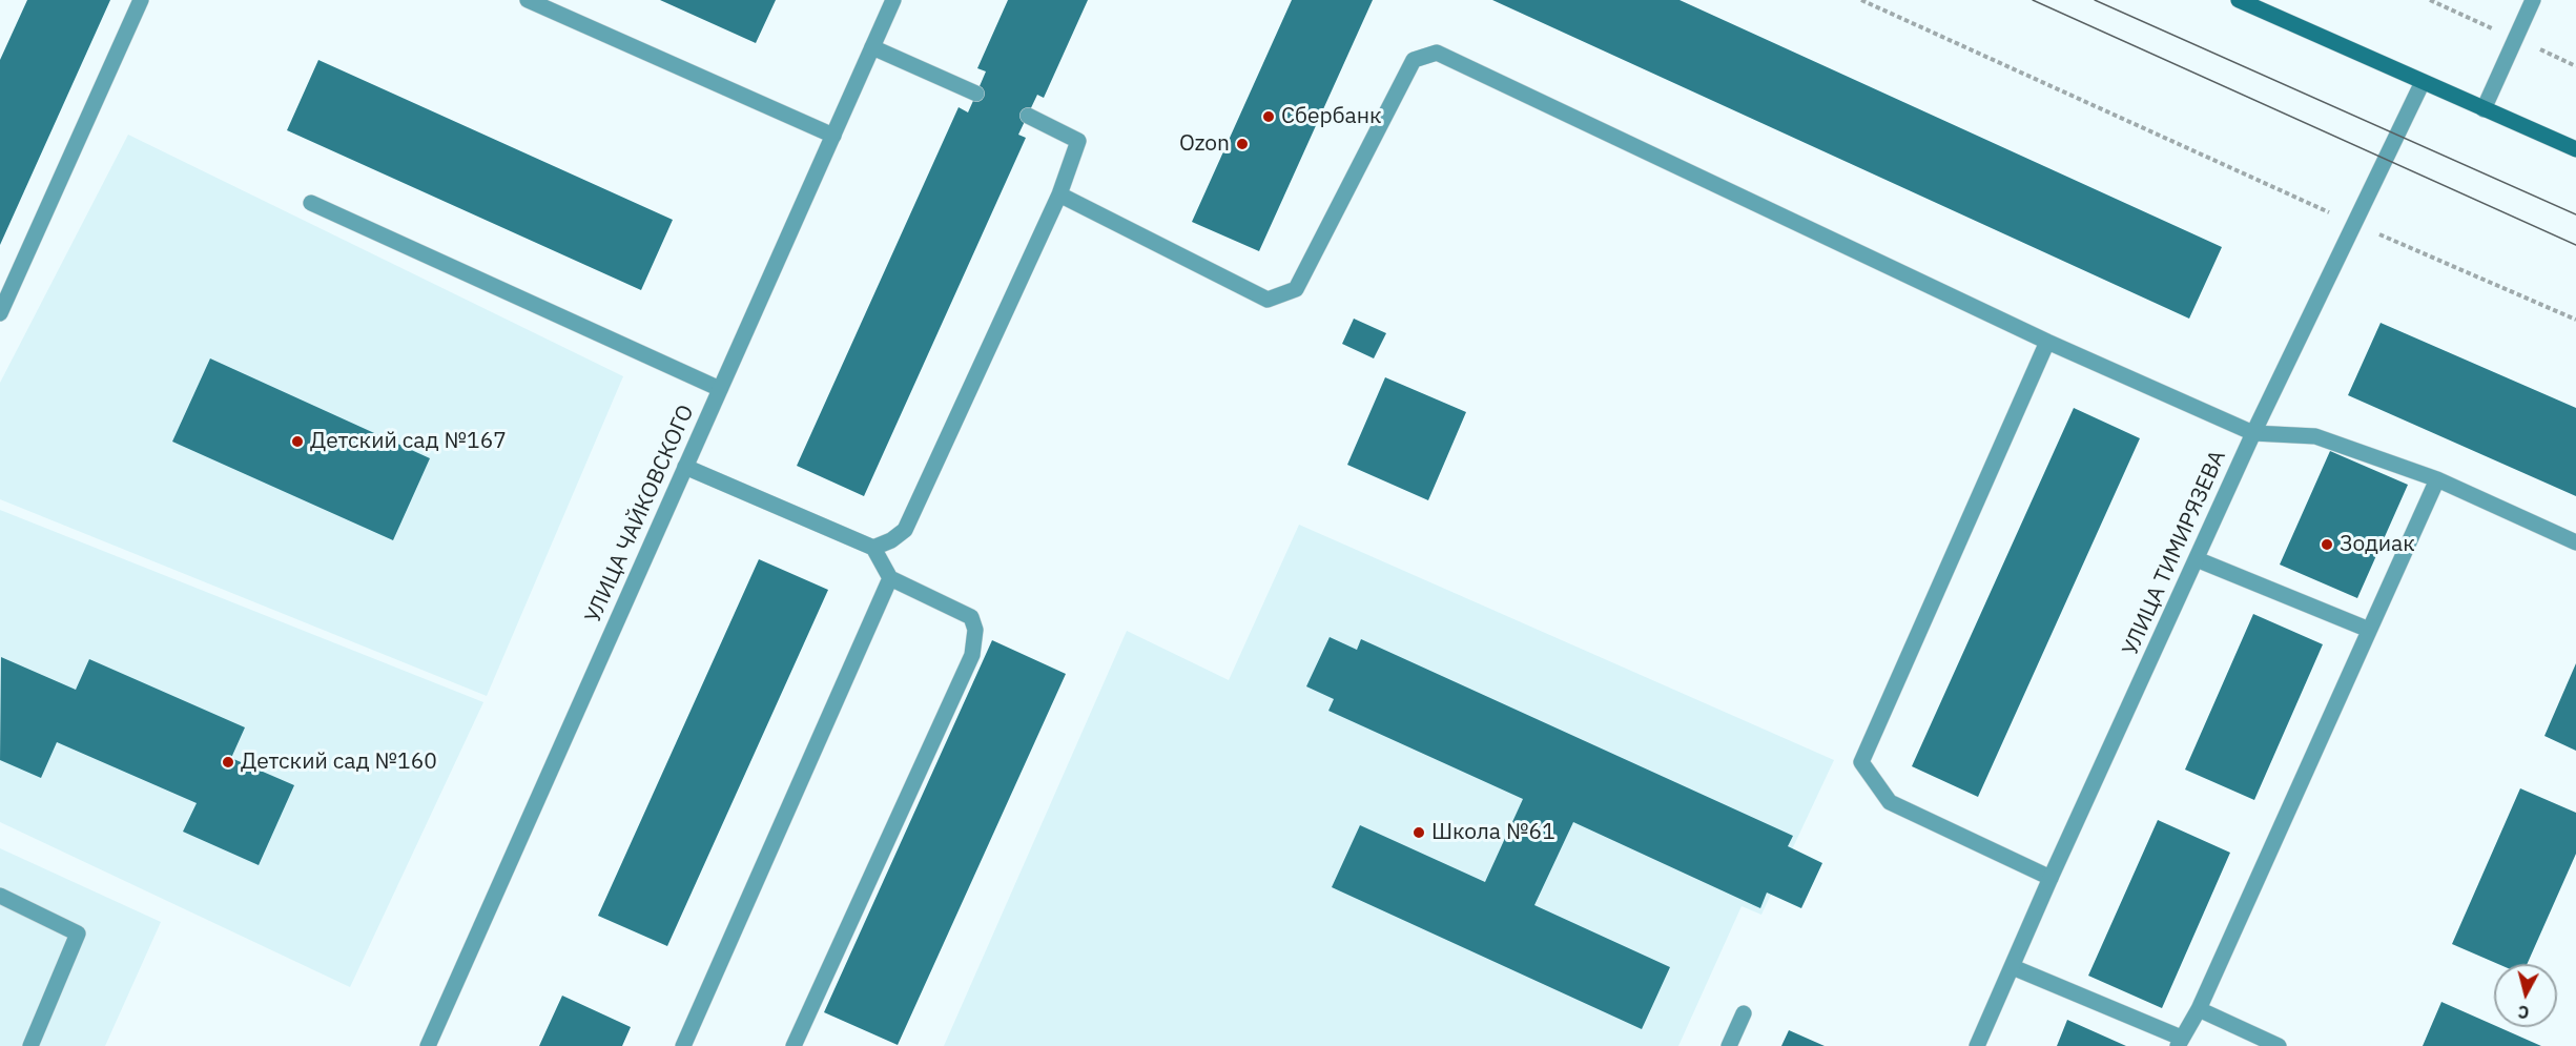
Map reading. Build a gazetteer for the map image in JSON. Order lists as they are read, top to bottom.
{
  "streets": {
    "street": ["УЛИЦА ЧАЙКОВСКОГО", "УЛИЦА ТИМИРЯЗЕВА"]
  },
  "places": [
    "Сбербанк",
    "Ozon",
    "Детский сад №167",
    "Зодиак",
    "Детский сад №160",
    "Школа №61"
  ],
  "north": "bottom"
}
